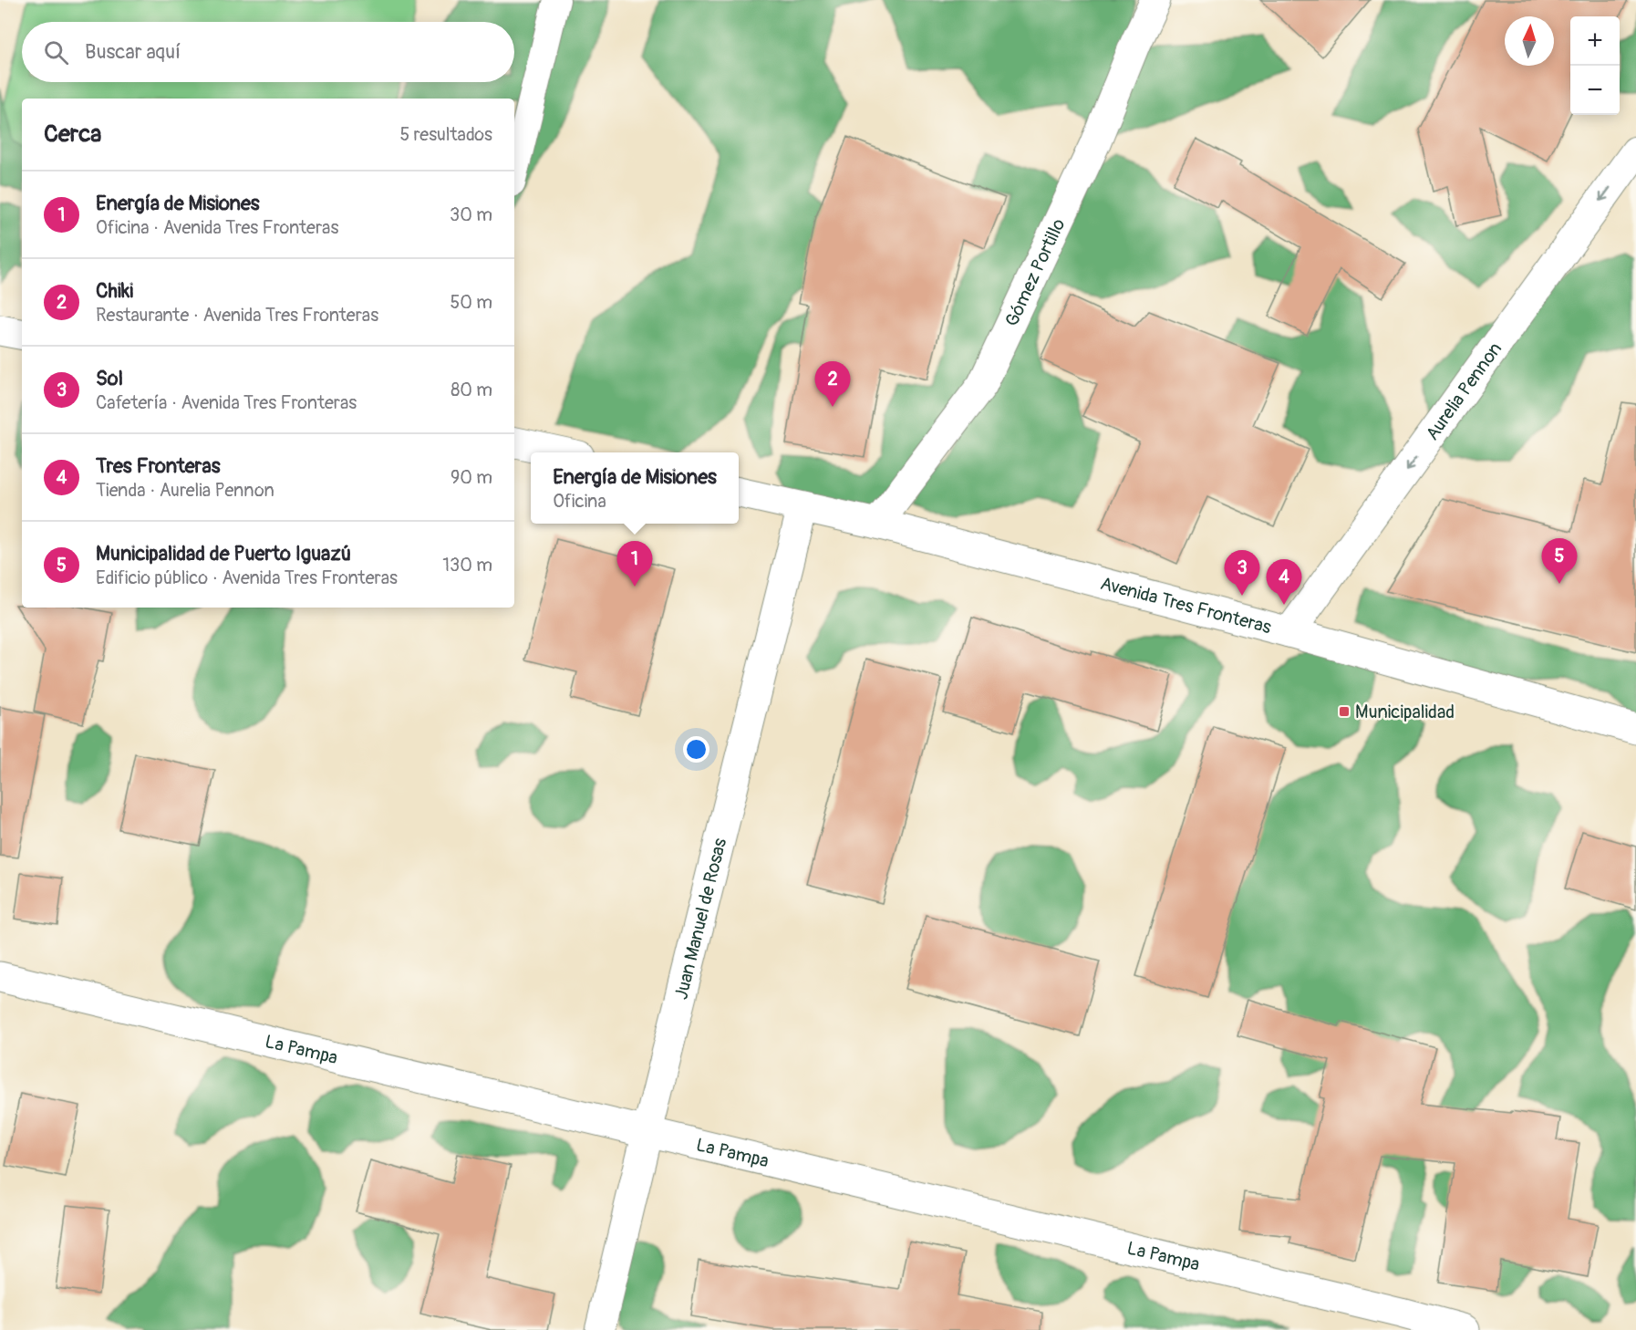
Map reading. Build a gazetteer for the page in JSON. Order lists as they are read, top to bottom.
{
  "streets": {
    "street": [
      "Gómez Portillo",
      "Aurelia Pennon",
      "Avenida Tres Fronteras",
      "Juan Manuel de Rosas",
      "La Pampa"
    ]
  },
  "crossings": [
    ["Gómez Portillo", "Avenida Tres Fronteras"],
    ["Aurelia Pennon", "Avenida Tres Fronteras"],
    ["Avenida Tres Fronteras", "Juan Manuel de Rosas"],
    ["Juan Manuel de Rosas", "La Pampa"]
  ],
  "one_way": ["Aurelia Pennon"],
  "places": {
    "transit": ["Municipalidad"]
  },
  "north": "top",
  "page": {
    "map_buttons": ["+", "−"],
    "search": "Buscar aquí",
    "heading": ["Cerca", "5 resultados"],
    "list": [
      {
        "mark": "1",
        "name": "Energía de Misiones",
        "note": "Oficina · Avenida Tres Fronteras",
        "value": "30 m"
      },
      {
        "mark": "2",
        "name": "Chiki",
        "note": "Restaurante · Avenida Tres Fronteras",
        "value": "50 m"
      },
      {
        "mark": "3",
        "name": "Sol",
        "note": "Cafetería · Avenida Tres Fronteras",
        "value": "80 m"
      },
      {
        "mark": "4",
        "name": "Tres Fronteras",
        "note": "Tienda · Aurelia Pennon",
        "value": "90 m"
      },
      {
        "mark": "5",
        "name": "Municipalidad de Puerto Iguazú",
        "note": "Edificio público · Avenida Tres Fronteras",
        "value": "130 m"
      }
    ],
    "pins": [
      "2",
      "5",
      "1",
      "3",
      "4"
    ],
    "popup": ["Energía de Misiones", "Oficina"]
  }
}
